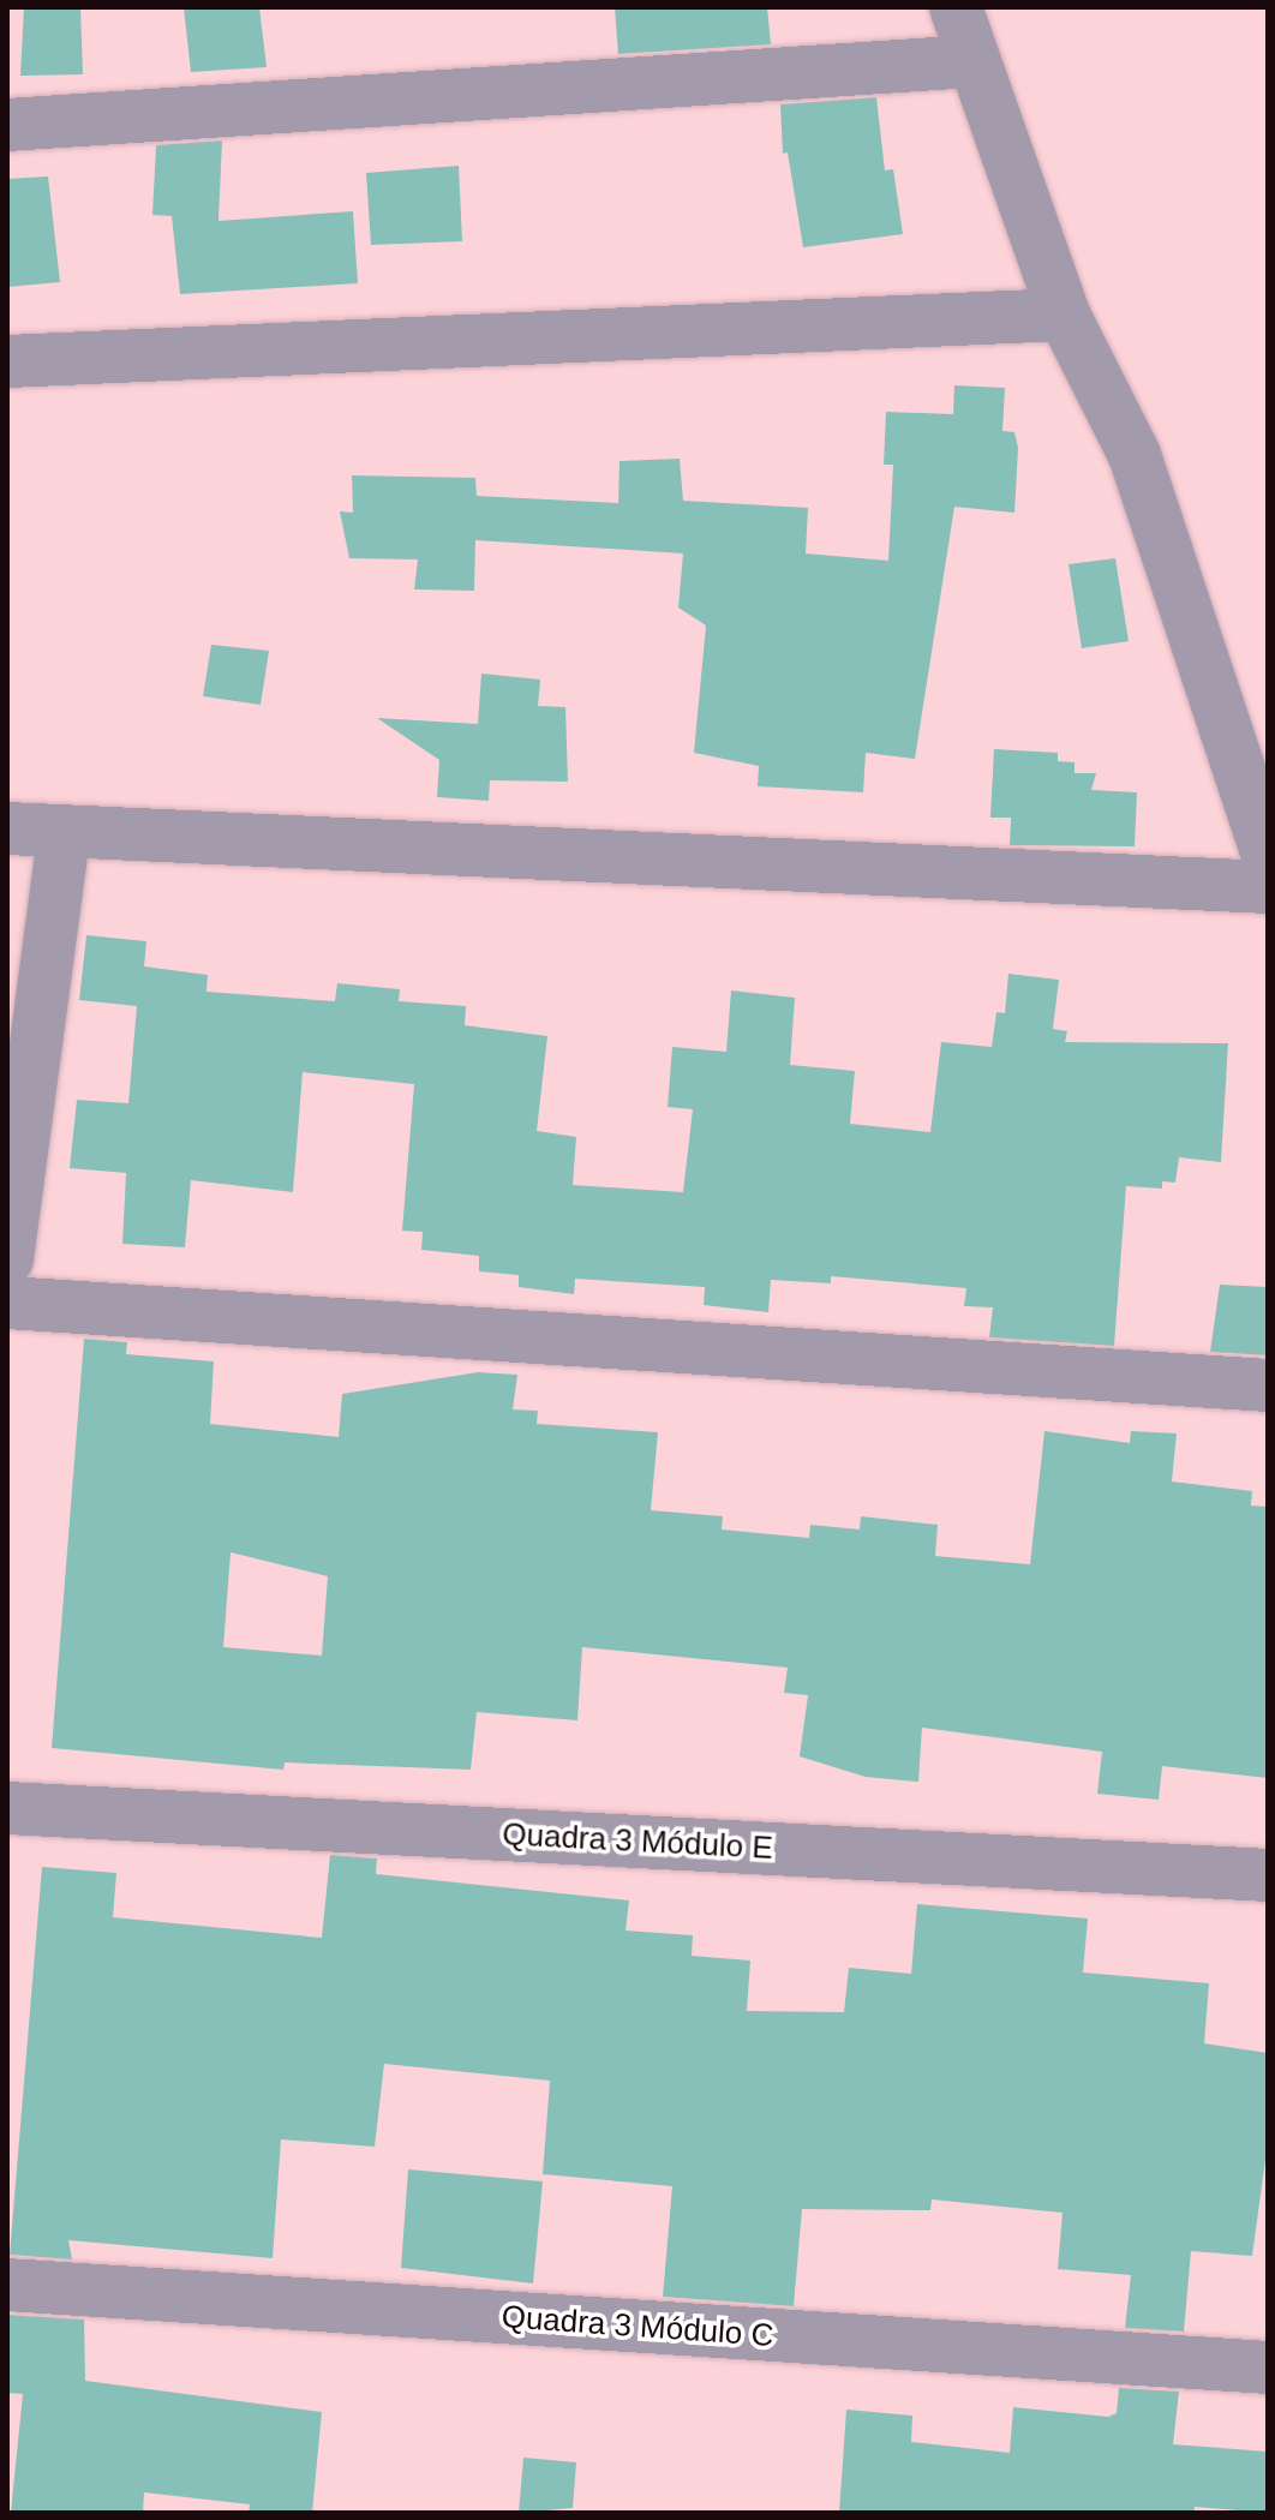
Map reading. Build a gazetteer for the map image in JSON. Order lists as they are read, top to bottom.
{
  "streets": {
    "street": ["Quadra 3 Módulo E", "Quadra 3 Módulo C"]
  }
}
